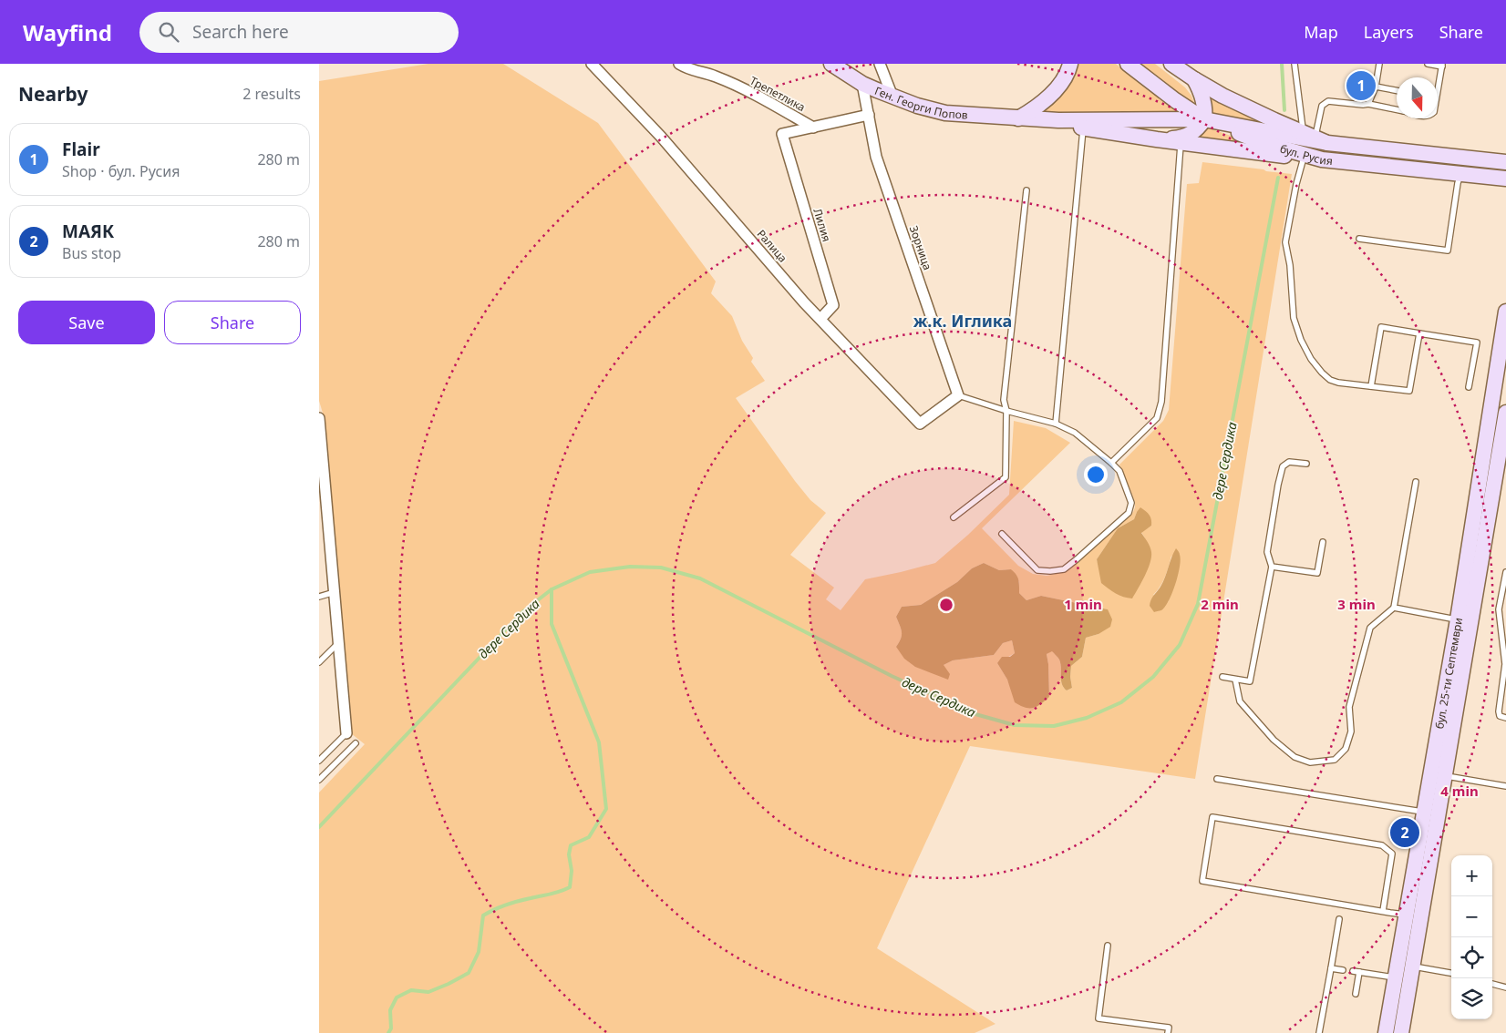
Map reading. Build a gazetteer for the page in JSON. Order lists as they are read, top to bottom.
{
  "streets": {
    "main road": ["Ген. Георги Попов", "бул. Русия", "бул. 25-ти Септември"],
    "street": [
      "Трепетлика",
      "Лилия",
      "Ралица",
      "Зорница"
    ]
  },
  "crossings": [
    ["Трепетлика", "Лилия"],
    ["Трепетлика", "Зорница"],
    ["Ген. Георги Попов", "Зорница"],
    ["Лилия", "Ралица"],
    ["Ралица", "Зорница"]
  ],
  "districts": ["ж.к. Иглика"],
  "water": ["дере Сердика"],
  "north": "bottom",
  "page": {
    "header": "Wayfind",
    "search": "Search here",
    "nav": ["Map", "Layers", "Share"],
    "heading": ["Nearby", "2 results"],
    "pins": ["1", "2"],
    "list": [
      {
        "mark": "1",
        "name": "Flair",
        "note": "Shop · бул. Русия",
        "value": "280 m"
      },
      {
        "mark": "2",
        "name": "МАЯК",
        "note": "Bus stop",
        "value": "280 m"
      }
    ],
    "buttons": ["Save", "Share"],
    "map_buttons": ["+", "−"]
  },
  "rings": [
    "1 min",
    "2 min",
    "3 min",
    "4 min"
  ]
}
